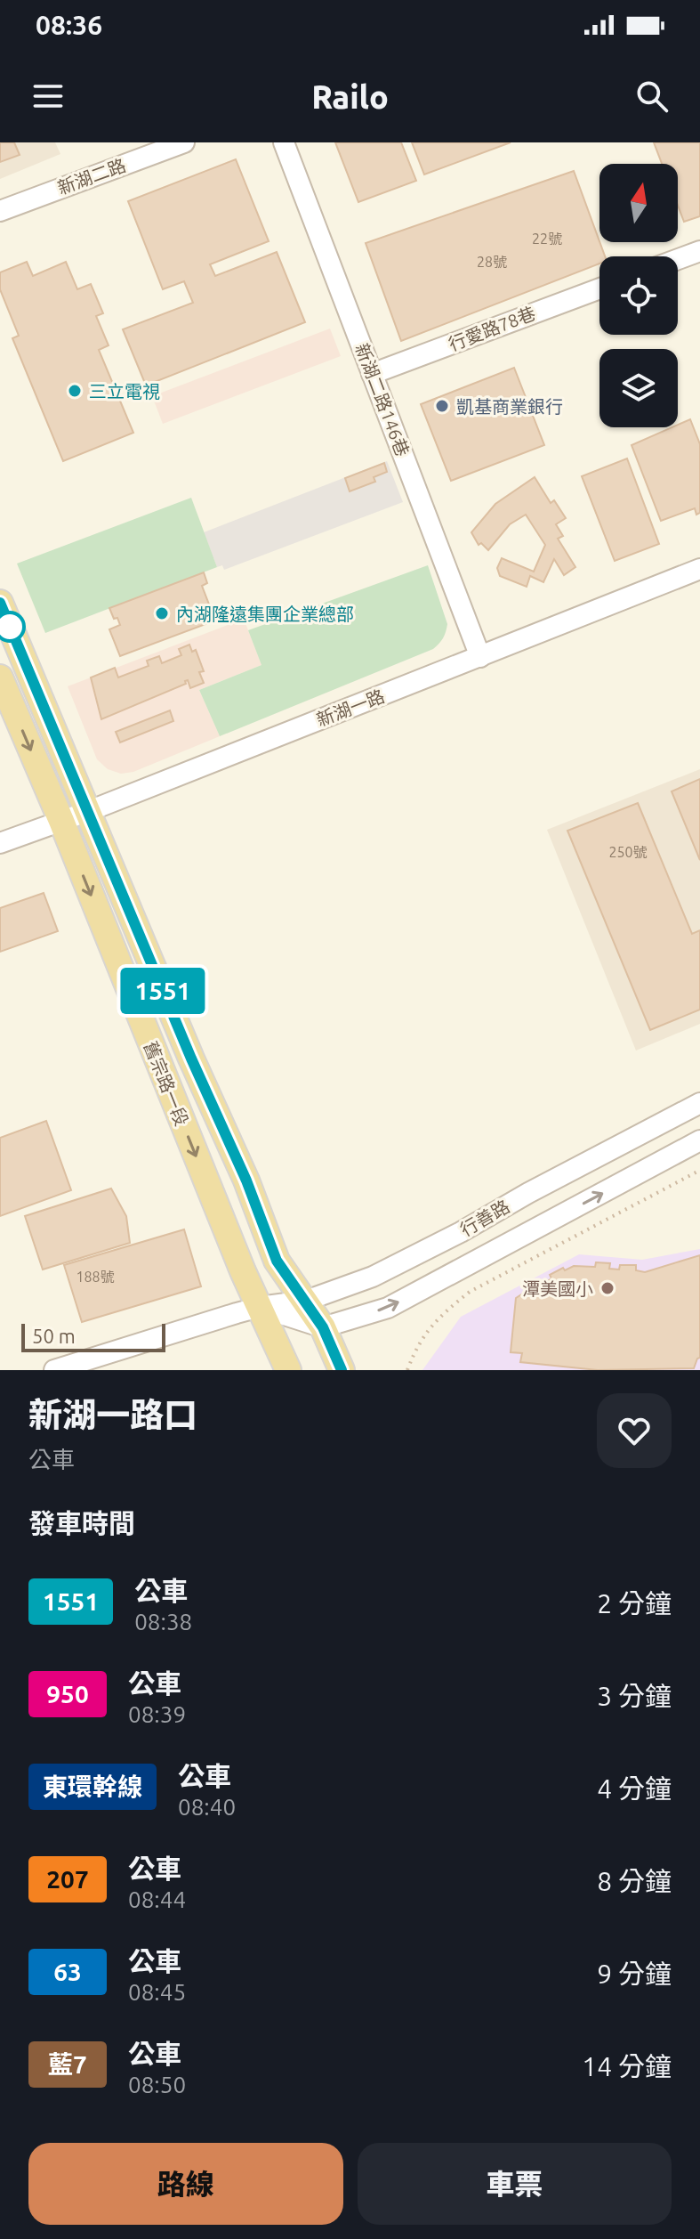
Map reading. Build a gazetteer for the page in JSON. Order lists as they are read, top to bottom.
{
  "streets": {
    "main road": ["舊宗路一段"],
    "street": [
      "新湖二路",
      "行愛路78巷",
      "新湖二路146巷",
      "新湖一路",
      "行善路"
    ]
  },
  "crossings": [
    ["行愛路78巷", "新湖二路146巷"],
    ["新湖二路146巷", "新湖一路"],
    ["新湖一路", "舊宗路一段"],
    ["舊宗路一段", "行善路"]
  ],
  "places": [
    "三立電視",
    "凱基商業銀行",
    "內湖隆遠集團企業總部",
    "潭美國小"
  ],
  "lines": ["bus line 1551"],
  "house_numbers": [
    "22號",
    "28號",
    "250號",
    "188號"
  ],
  "scale_bar": "50 m",
  "north": "top",
  "page": {
    "status": "08:36",
    "header": "Railo",
    "on_map": "1551",
    "scale": "50 m",
    "heading": [
      ["新湖一路口", "公車"],
      "發車時間"
    ],
    "list": [
      {
        "mark": "1551",
        "name": "公車",
        "note": "08:38",
        "value": "2 分鐘"
      },
      {
        "mark": "950",
        "name": "公車",
        "note": "08:39",
        "value": "3 分鐘"
      },
      {
        "mark": "東環幹線",
        "name": "公車",
        "note": "08:40",
        "value": "4 分鐘"
      },
      {
        "mark": "207",
        "name": "公車",
        "note": "08:44",
        "value": "8 分鐘"
      },
      {
        "mark": "63",
        "name": "公車",
        "note": "08:45",
        "value": "9 分鐘"
      },
      {
        "mark": "藍7",
        "name": "公車",
        "note": "08:50",
        "value": "14 分鐘"
      }
    ],
    "buttons": ["路線", "車票"]
  }
}
